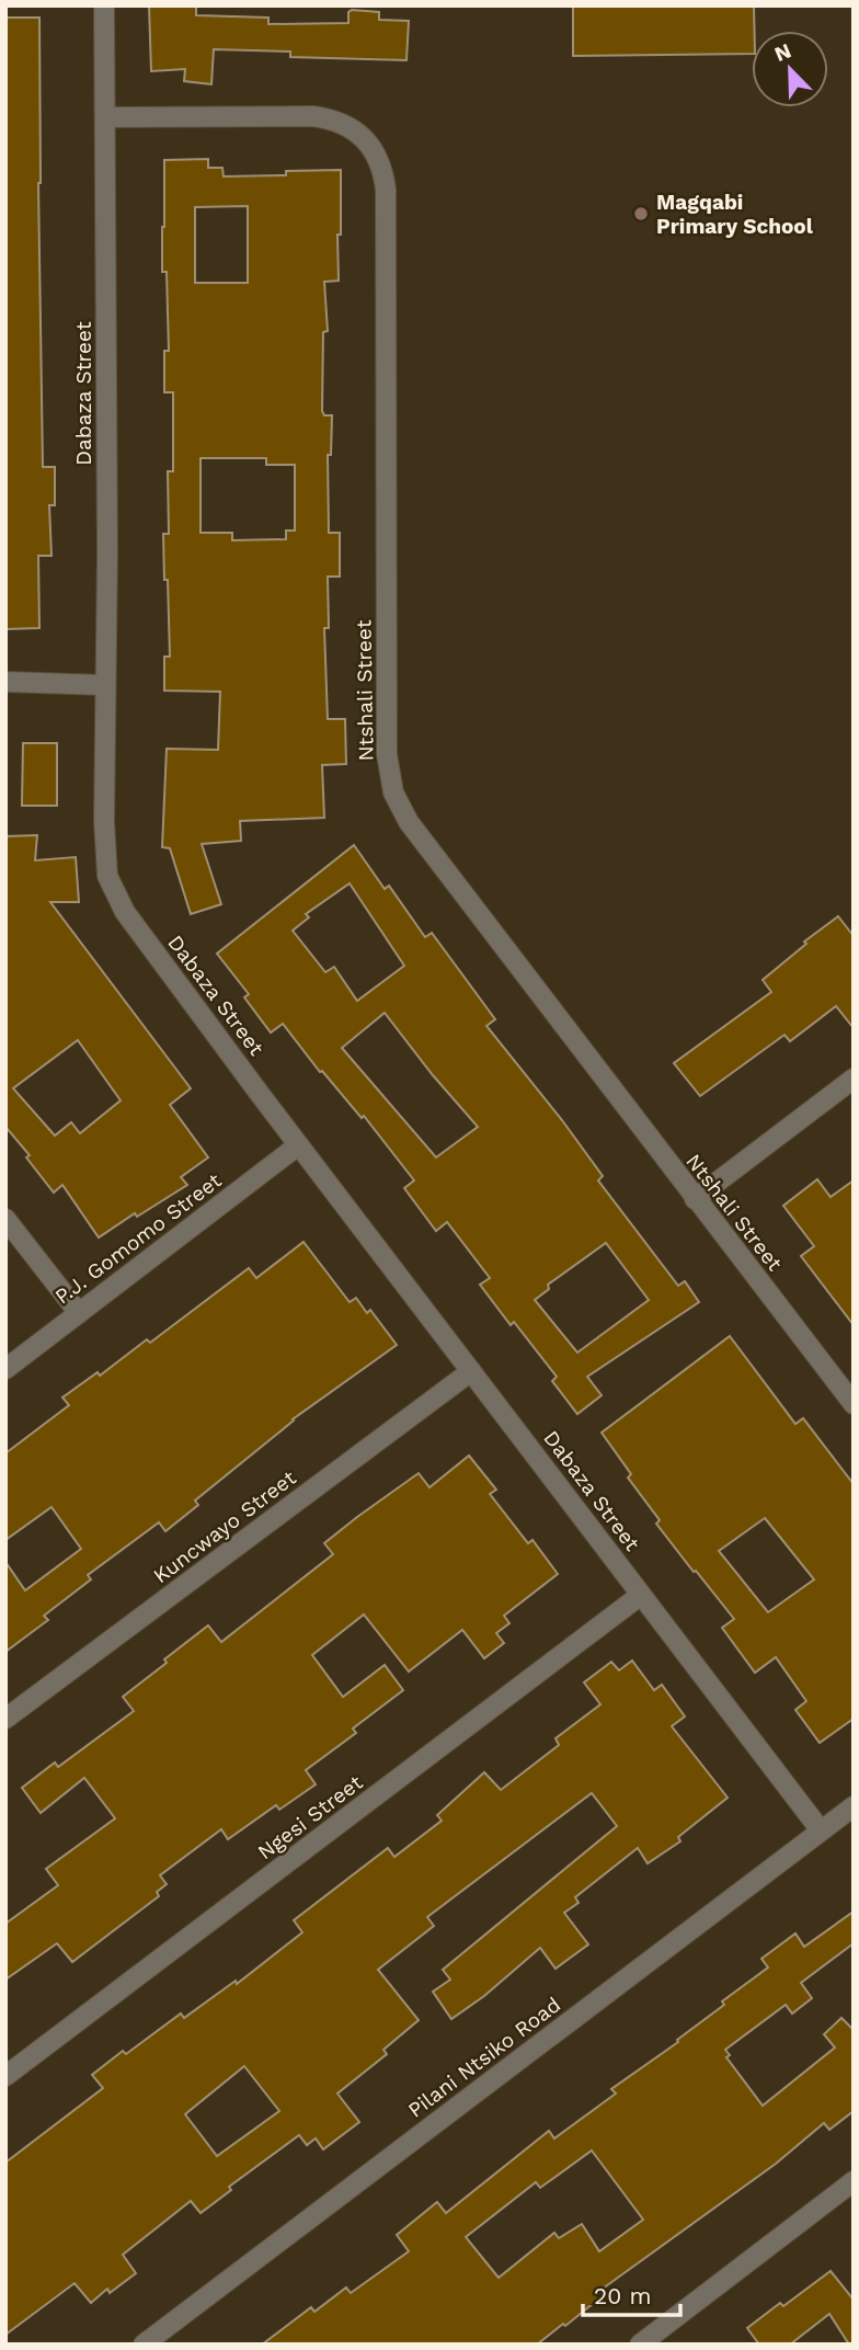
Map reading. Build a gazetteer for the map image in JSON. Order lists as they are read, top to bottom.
{
  "streets": {
    "street": [
      "Dabaza Street",
      "Ntshali Street",
      "P.J. Gomomo Street",
      "Kuncwayo Street",
      "Ngesi Street",
      "Pilani Ntsiko Road"
    ]
  },
  "crossings": [
    ["Dabaza Street", "Ntshali Street"],
    ["Dabaza Street", "P.J. Gomomo Street"],
    ["Dabaza Street", "Kuncwayo Street"],
    ["Dabaza Street", "Ngesi Street"],
    ["Dabaza Street", "Pilani Ntsiko Road"]
  ],
  "places": ["Magqabi Primary School"],
  "scale_bar": "20 m",
  "north": "top left"
}
